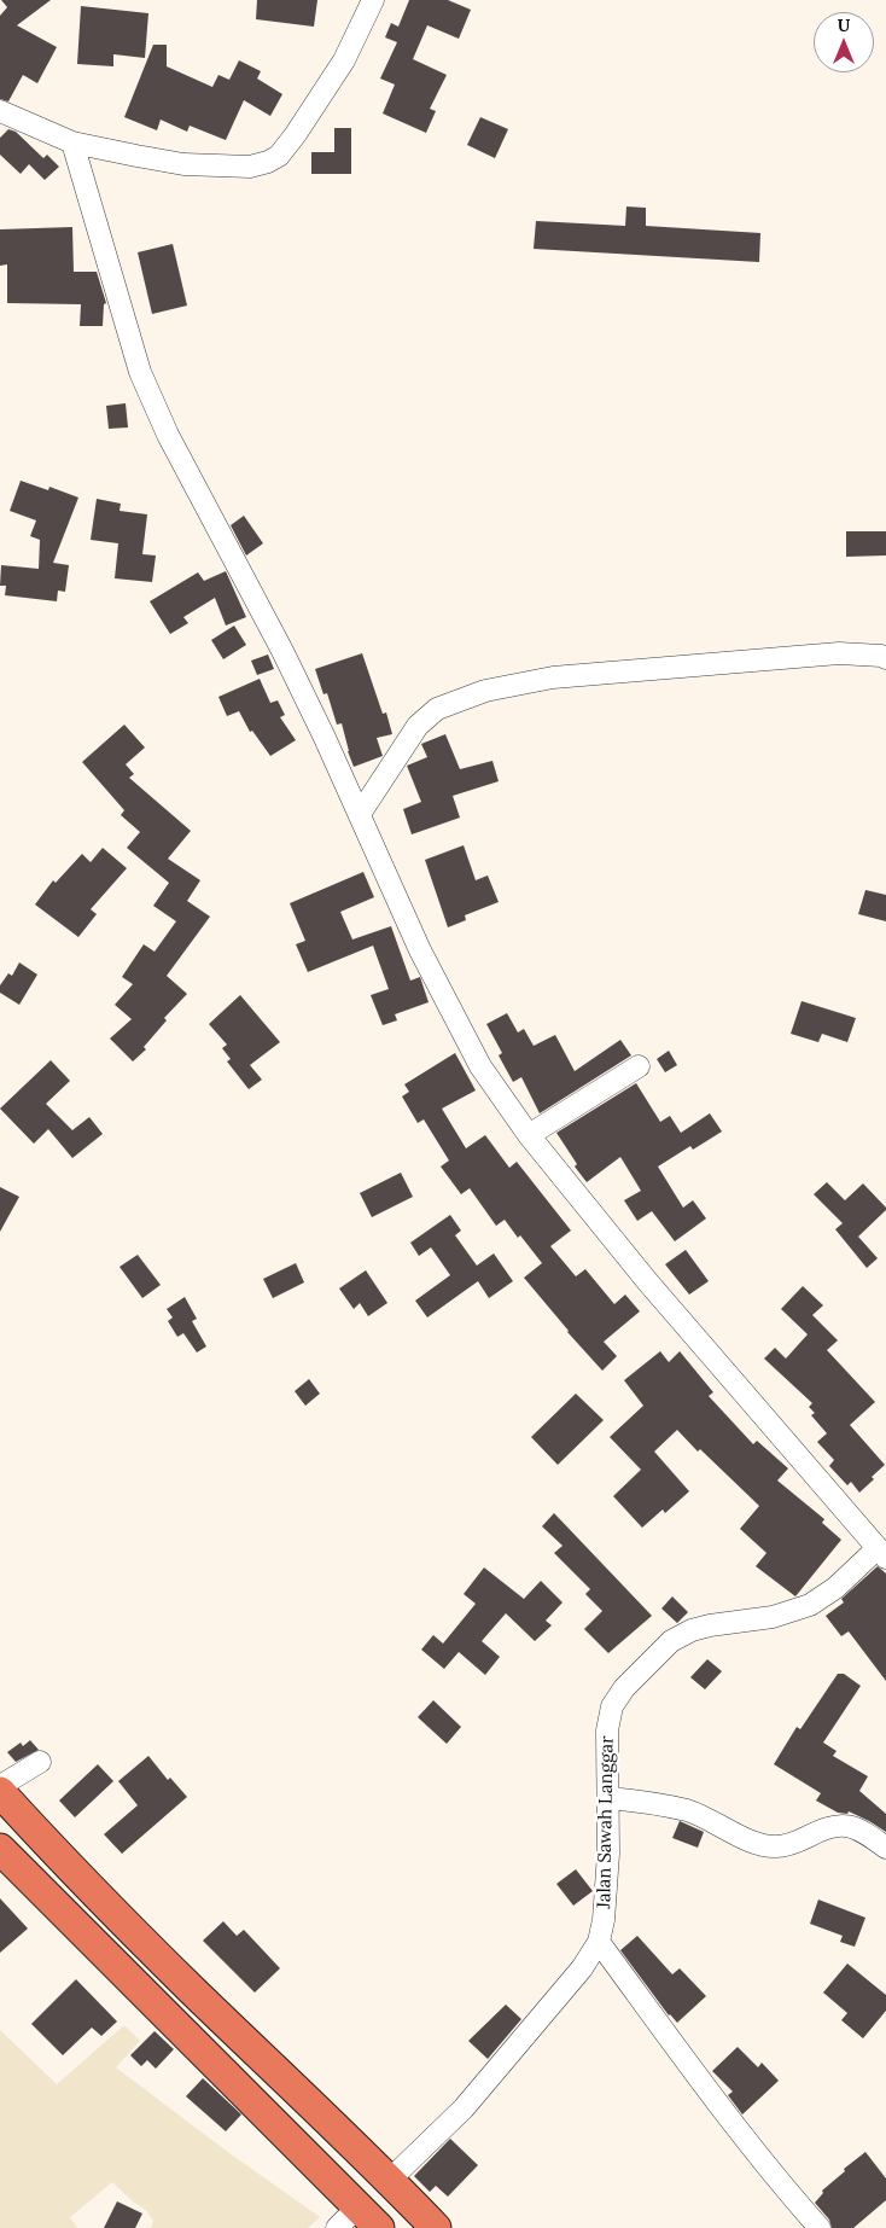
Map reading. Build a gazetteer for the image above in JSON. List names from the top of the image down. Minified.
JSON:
{"streets":{"street":["Jalan Sawah Langgar"]},"north":"top"}
